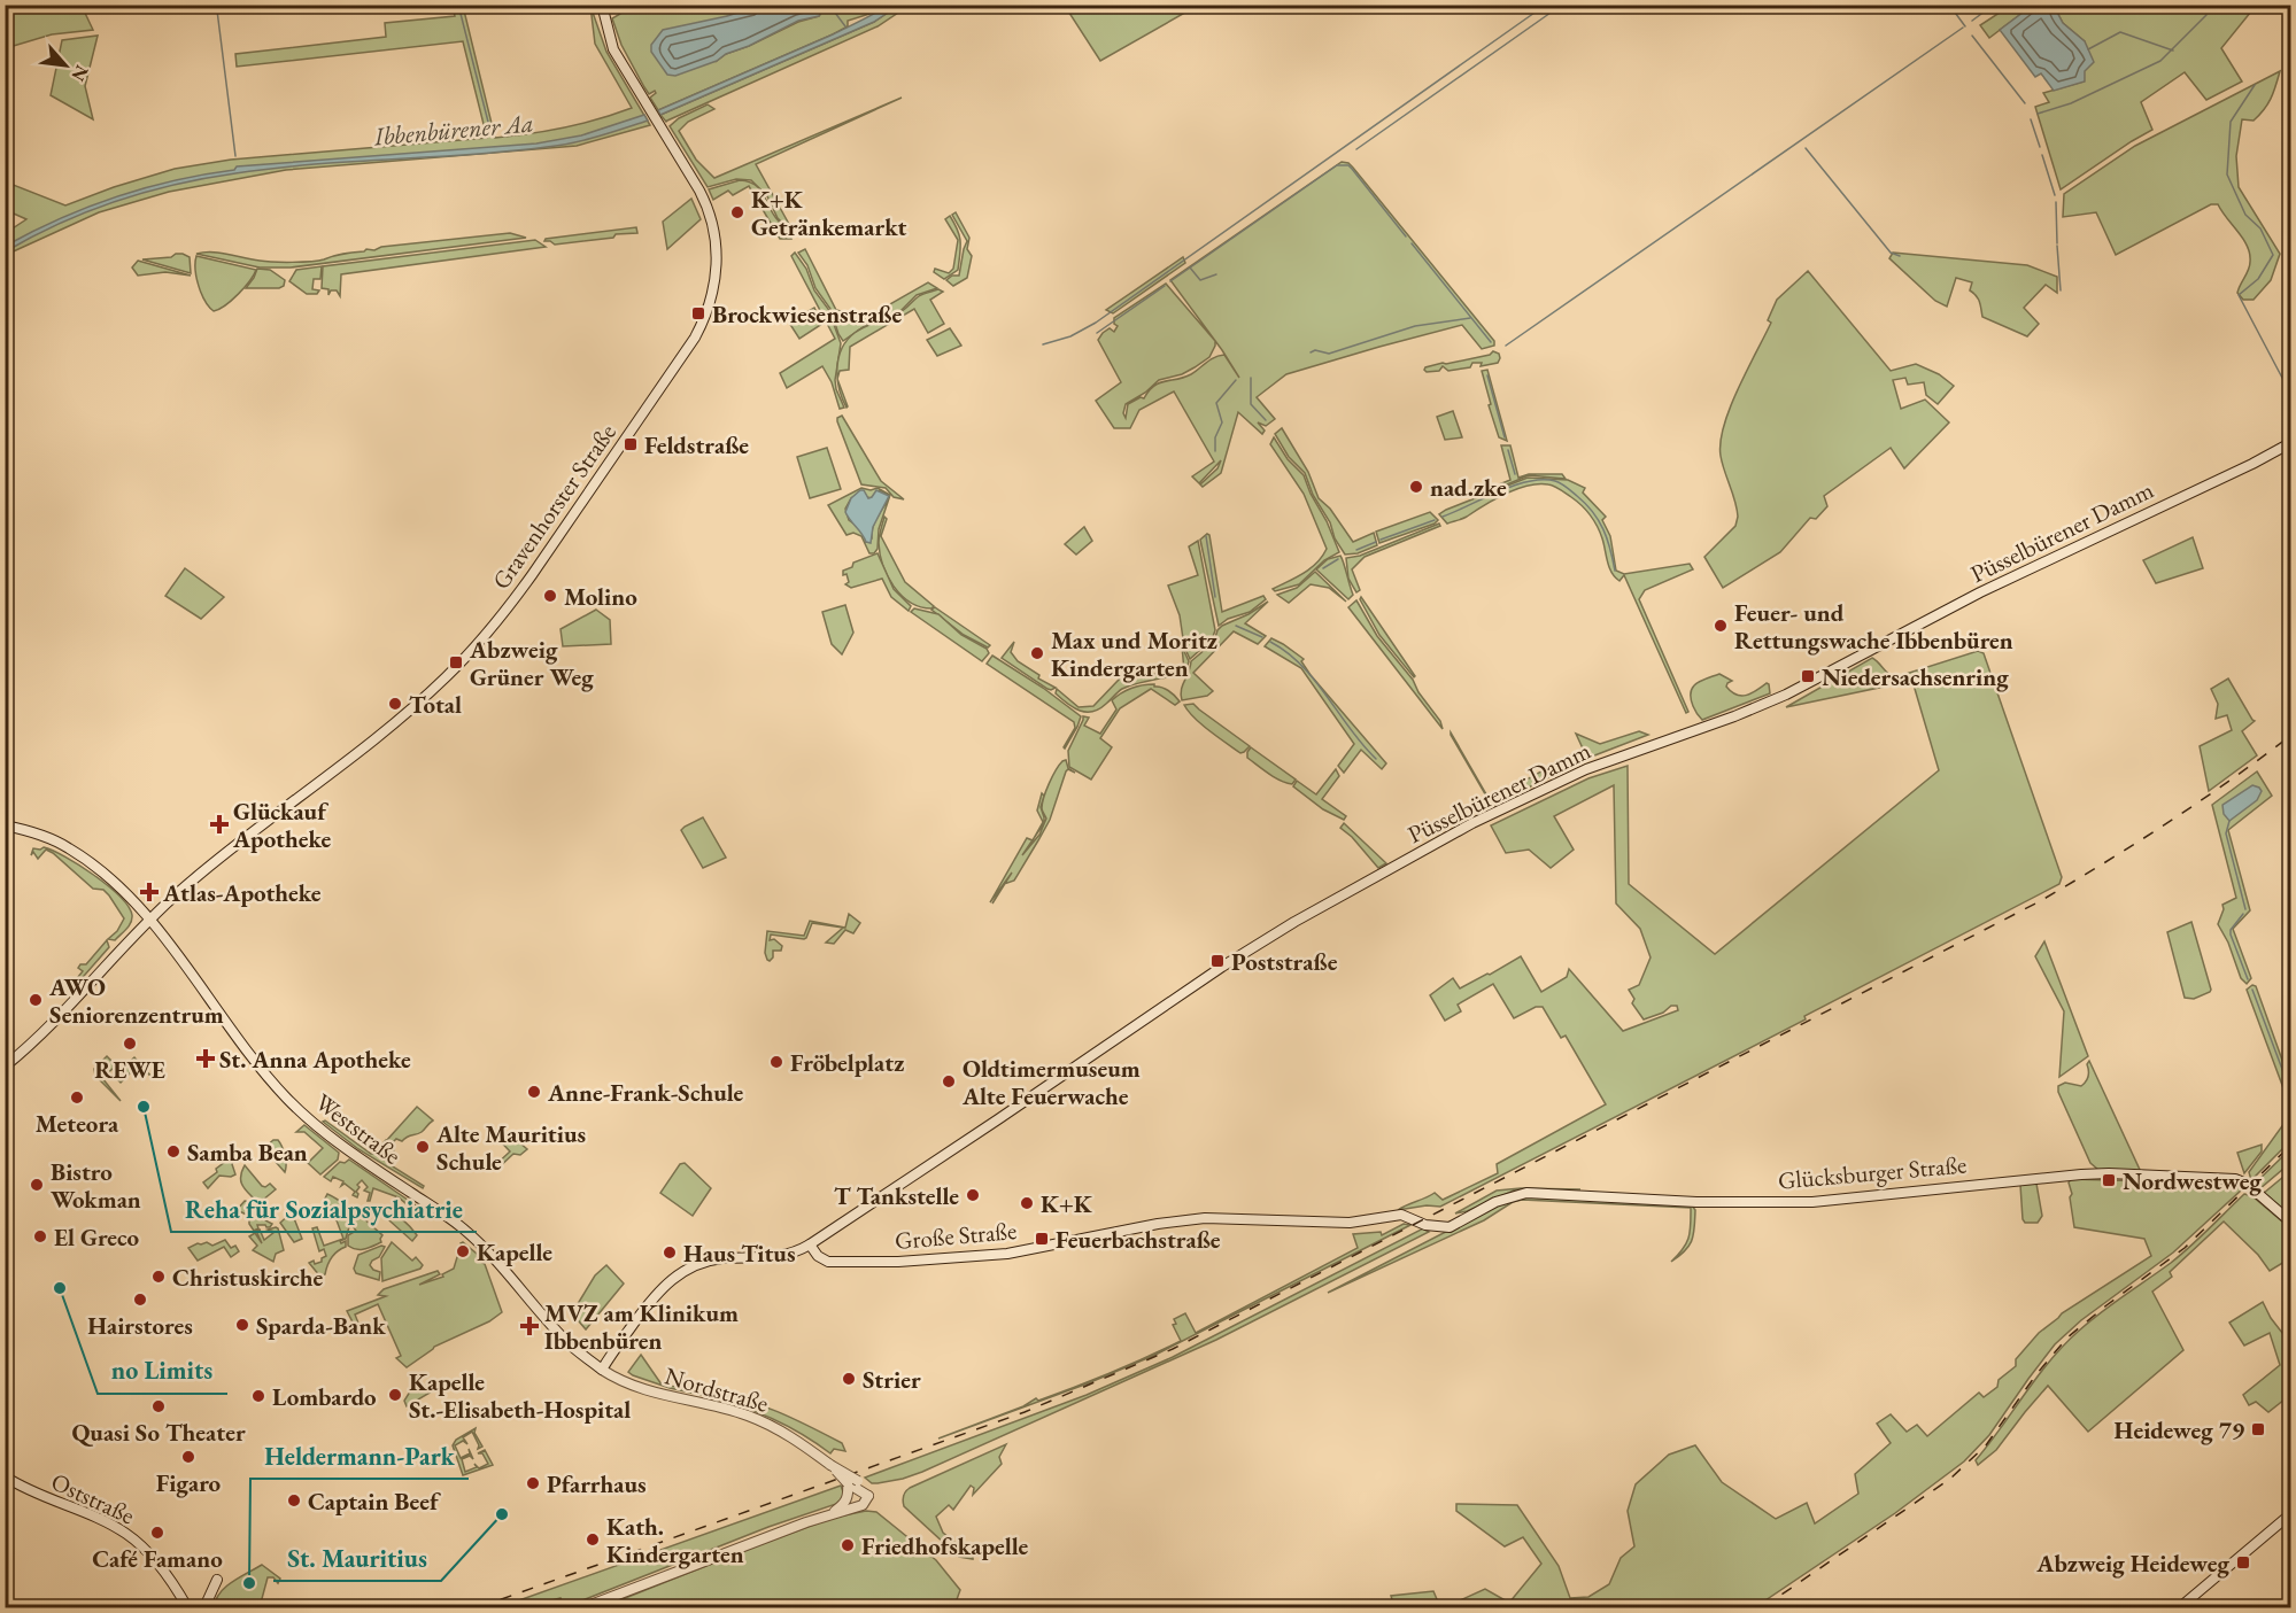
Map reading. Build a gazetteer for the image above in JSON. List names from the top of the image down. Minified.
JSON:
{"streets":{"main road":["Gravenhorster Straße","Püsselbürener Damm","Weststraße","Glücksburger Straße","Große Straße","Oststraße"],"street":["Nordstraße"]},"crossings":[["Gravenhorster Straße","Weststraße"],["Püsselbürener Damm","Große Straße"],["Weststraße","Nordstraße"],["Glücksburger Straße","Große Straße"]],"water":["Ibbenbürener Aa"],"places":{"other":["K+K Getränkemarkt","nad.zke","Molino","Feuer- und Rettungswache Ibbenbüren","Max und Moritz Kindergarten","Total","AWO Seniorenzentrum","REWE","Fröbelplatz","Oldtimermuseum Alte Feuerwache","Anne-Frank-Schule","Meteora","Reha für Sozialpsychiatrie","Alte Mauritius Schule","Samba Bean","Bistro Wokman","T Tankstelle","K+K","El Greco","Kapelle","Haus Titus","Christuskirche","no Limits","Hairstores","Sparda-Bank","Strier","Kapelle St.-Elisabeth-Hospital","Lombardo","Quasi So Theater","Figaro","Pfarrhaus","Captain Beef","St. Mauritius","Café Famano","Kath. Kindergarten","Friedhofskapelle","Heldermann-Park"],"transit":["Brockwiesenstraße","Feldstraße","Abzweig Grüner Weg","Niedersachsenring","Poststraße","Nordwestweg","Feuerbachstraße","Heideweg 79","Abzweig Heideweg"],"health":["Glückauf Apotheke","Atlas-Apotheke","St. Anna Apotheke","MVZ am Klinikum Ibbenbüren"]},"north":"bottom right"}
